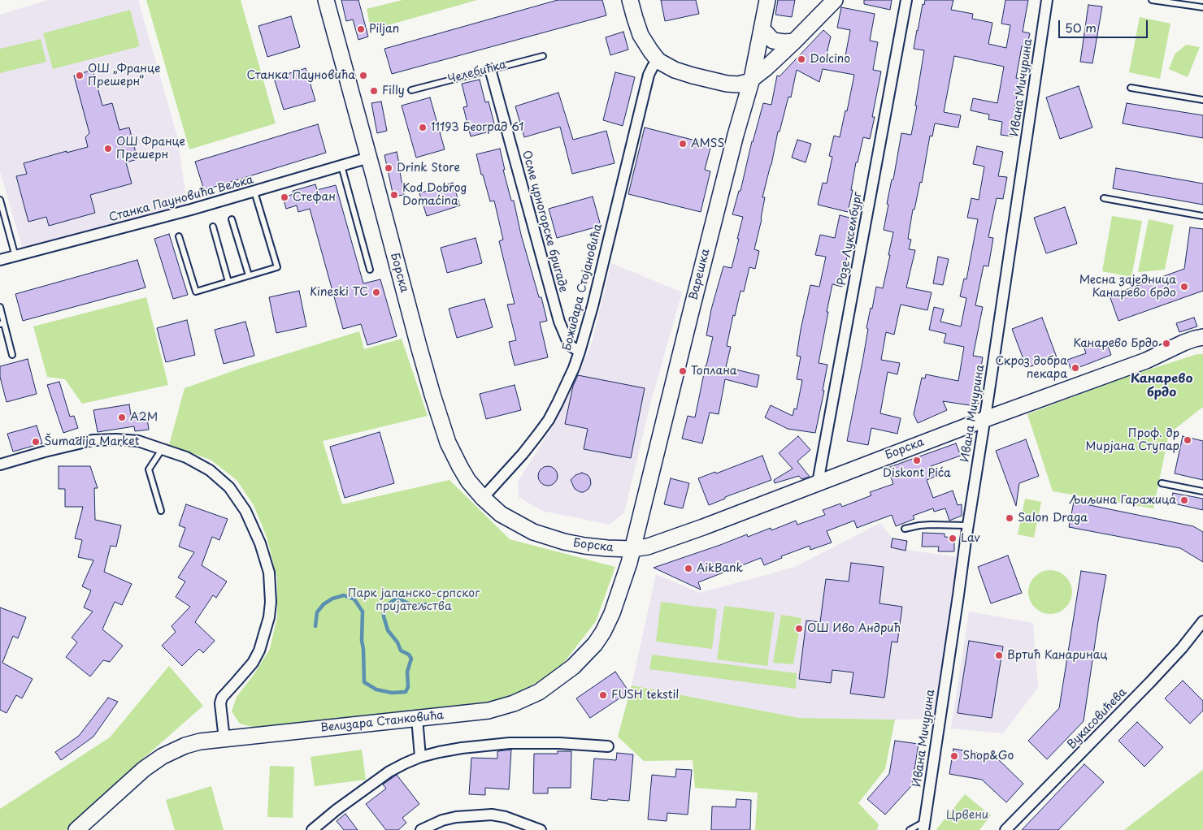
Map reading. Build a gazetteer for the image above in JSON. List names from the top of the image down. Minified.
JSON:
{"streets":{"street":["Ивана Мичурина","Станка Пауновића Вељка","Осме црногорске бригаде","Розе Луксембург","Борска","Варешка","Божидара Стојановића","Вукасовићева","Велизара Станковића"],"lane":["Челебићка"]},"crossings":[["Челебићка","Осме црногорске бригаде"],["Ивана Мичурина","Борска"],["Станка Пауновића Вељка","Борска"],["Осме црногорске бригаде","Божидара Стојановића"],["Розе Луксембург","Борска"],["Борска","Варешка"],["Борска","Божидара Стојановића"],["Борска","Велизара Станковића"],["Варешка","Велизара Станковића"]],"districts":["Канарево брдо"],"parks":["Парк јапанско-српског пријатељства","Црвени"],"places":["Piljan","Dolcino","ОШ „Франце Прешерн”","Станка Пауновића","Filly","11193 Београд 61","AMSS","ОШ Франце Прешерн","Drink Store","Kod Dobrog Domaćina","Стефан","Месна заједница Канарево брдо","Kineski TC","Канарево Брдо","Скроз добра пекара","Топлана","A2M","Проф. др Мирјана Ступар","Šumadija Market","Diskont Pića","Љиљина Гаражица","Salon Draga","Lav","AikBank","ОШ Иво Андрић","Вртић Канаринац","FUSH tekstil","Shop&Go"],"scale_bar":"50 m"}
